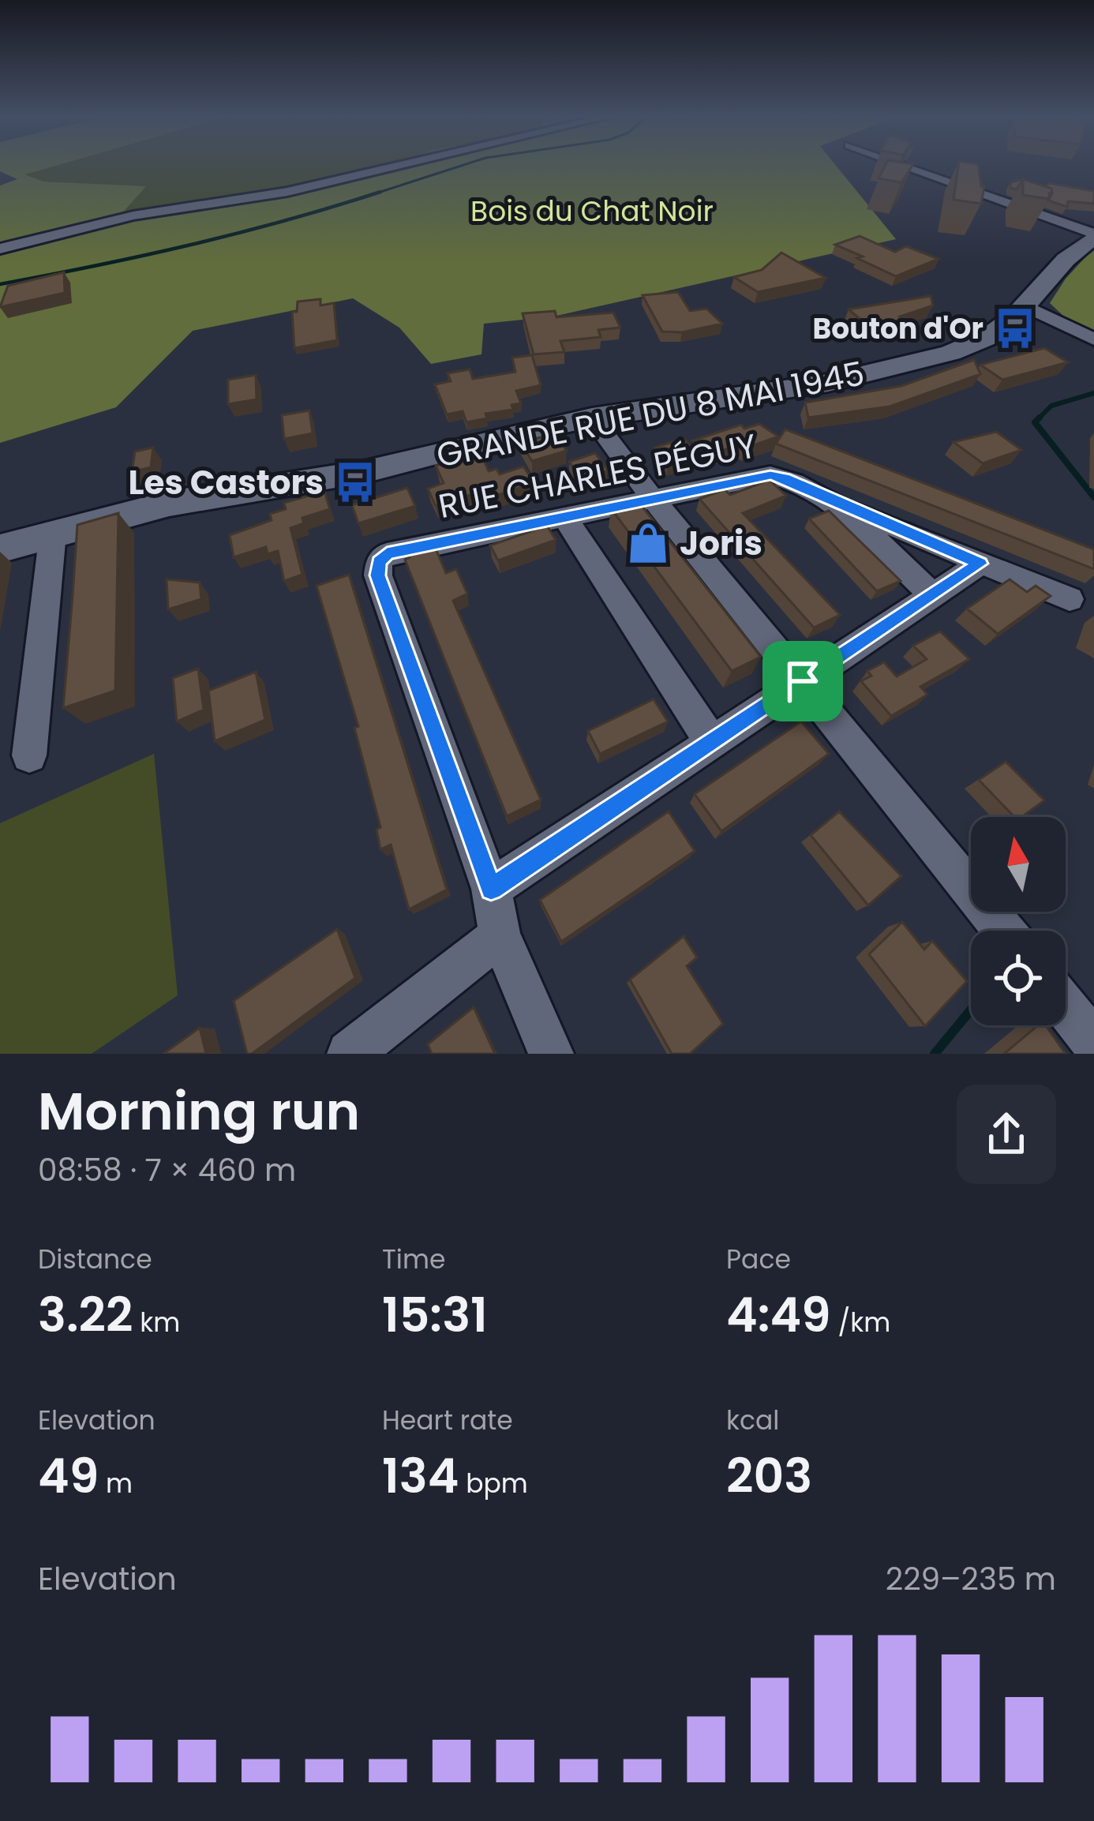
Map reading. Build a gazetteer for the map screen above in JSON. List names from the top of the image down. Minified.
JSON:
{"streets":{"main road":["GRANDE RUE DU 8 MAI 1945"],"street":["RUE CHARLES PÉGUY"]},"parks":["Bois du Chat Noir"],"places":{"bus stop":["Bouton d'Or","Les Castors"],"shop":["Joris"]},"north":"top","page":{"heading":["Morning run","08:58 · 7 × 460 m"],"stats":[["Distance","3.22 km"],["Time","15:31"],["Pace","4:49 /km"],["Elevation","49 m"],["Heart rate","134 bpm"],["kcal","203"]],"chart":["Elevation","229–235 m"]}}
